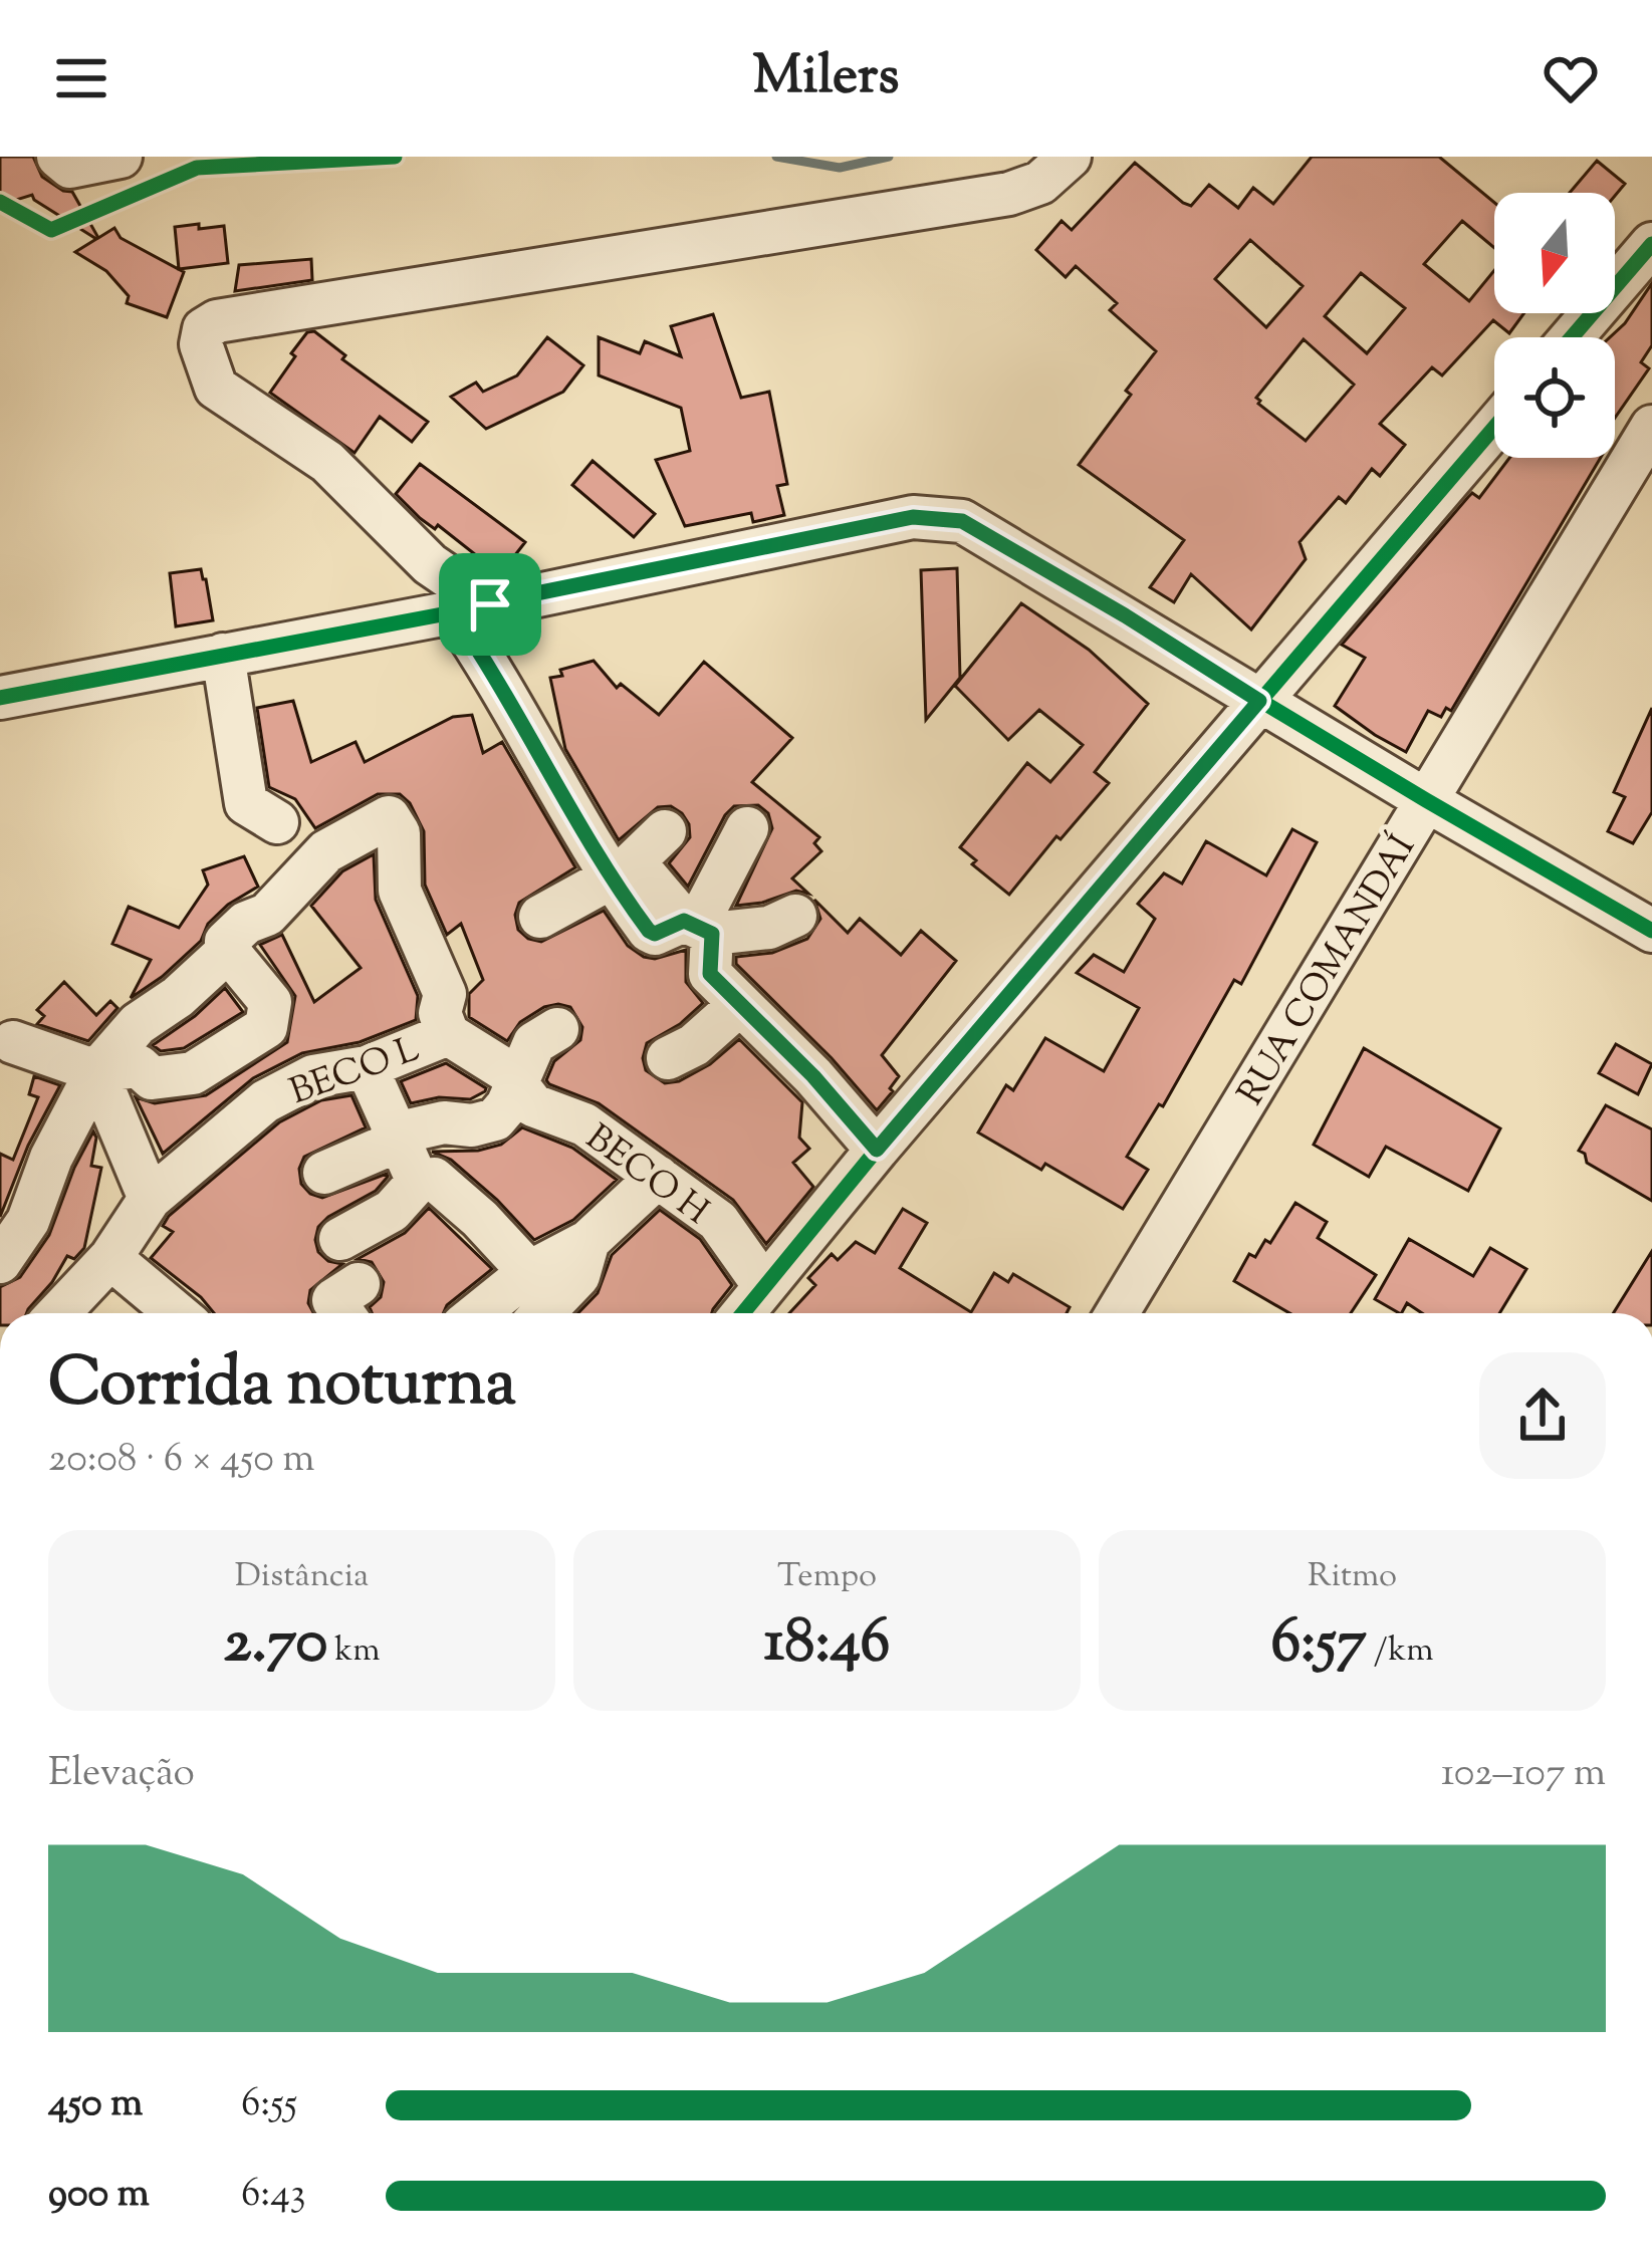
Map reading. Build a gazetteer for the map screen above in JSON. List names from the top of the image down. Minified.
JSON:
{"streets":{"street":["RUA COMANDAÍ","BECO L","BECO H"]},"crossings":[["BECO L","BECO H"]],"north":"bottom","page":{"header":"Milers","heading":["Corrida noturna","20:08 · 6 × 450 m"],"stats":[["Distância","2.70 km"],["Tempo","18:46"],["Ritmo","6:57 /km"]],"chart":["Elevação","102–107 m"],"list":[{"name":"450 m","note":"6:55"},{"name":"900 m","note":"6:43"}]}}
